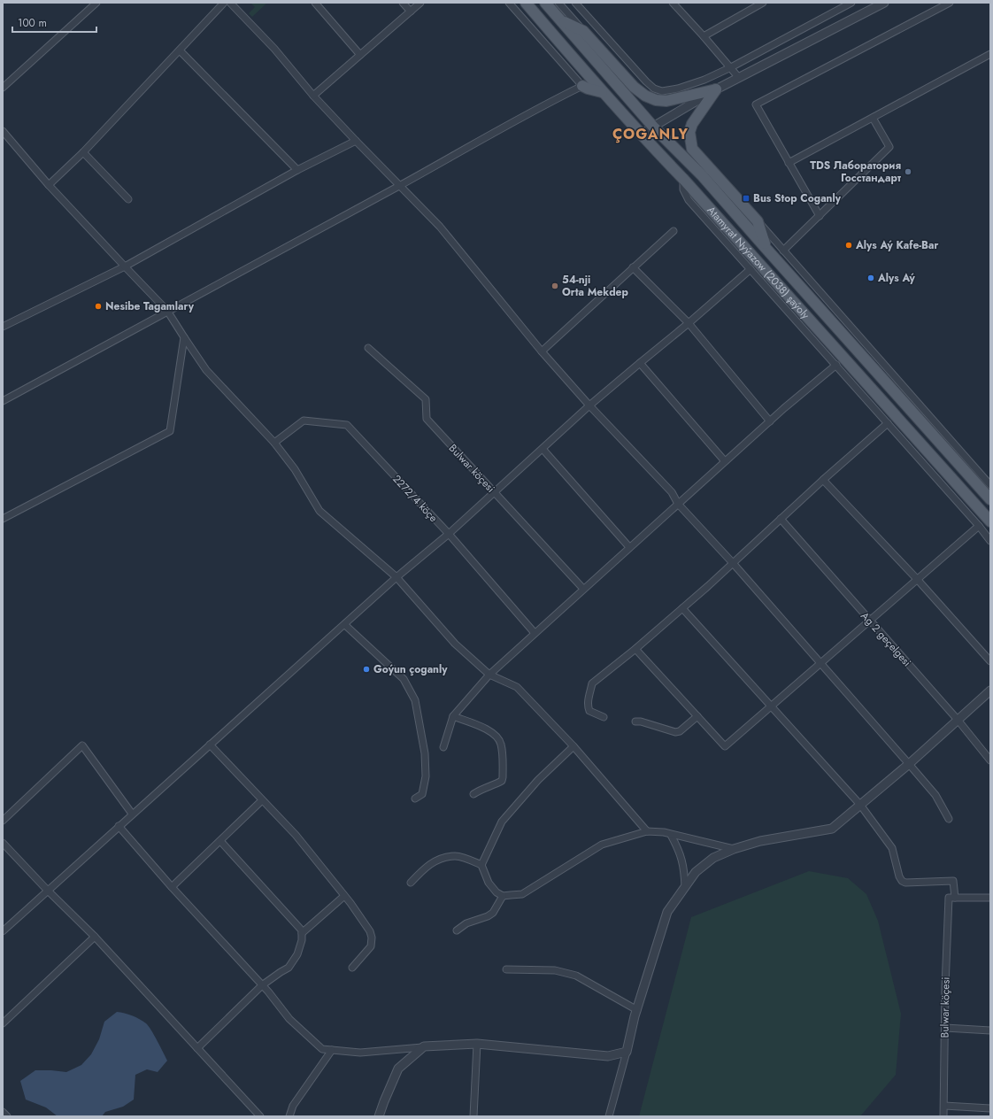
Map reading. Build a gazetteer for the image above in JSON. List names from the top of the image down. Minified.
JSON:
{"streets":{"main road":["Atamyrat Nyýazow (2038) şaýoly"],"street":["Bulwar köçesi","2272/4 köçe","Ag 2 geçelgesi"]},"districts":["ÇOGANLY"],"places":{"other":["TDS Лаборатория Госстандарт","Alys Aý Kafe-Bar","Alys Aý","54-nji Orta Mekdep","Nesibe Tagamlary","Goýun çoganly"],"transit":["Bus Stop Coganly"]},"scale_bar":"100 m"}
